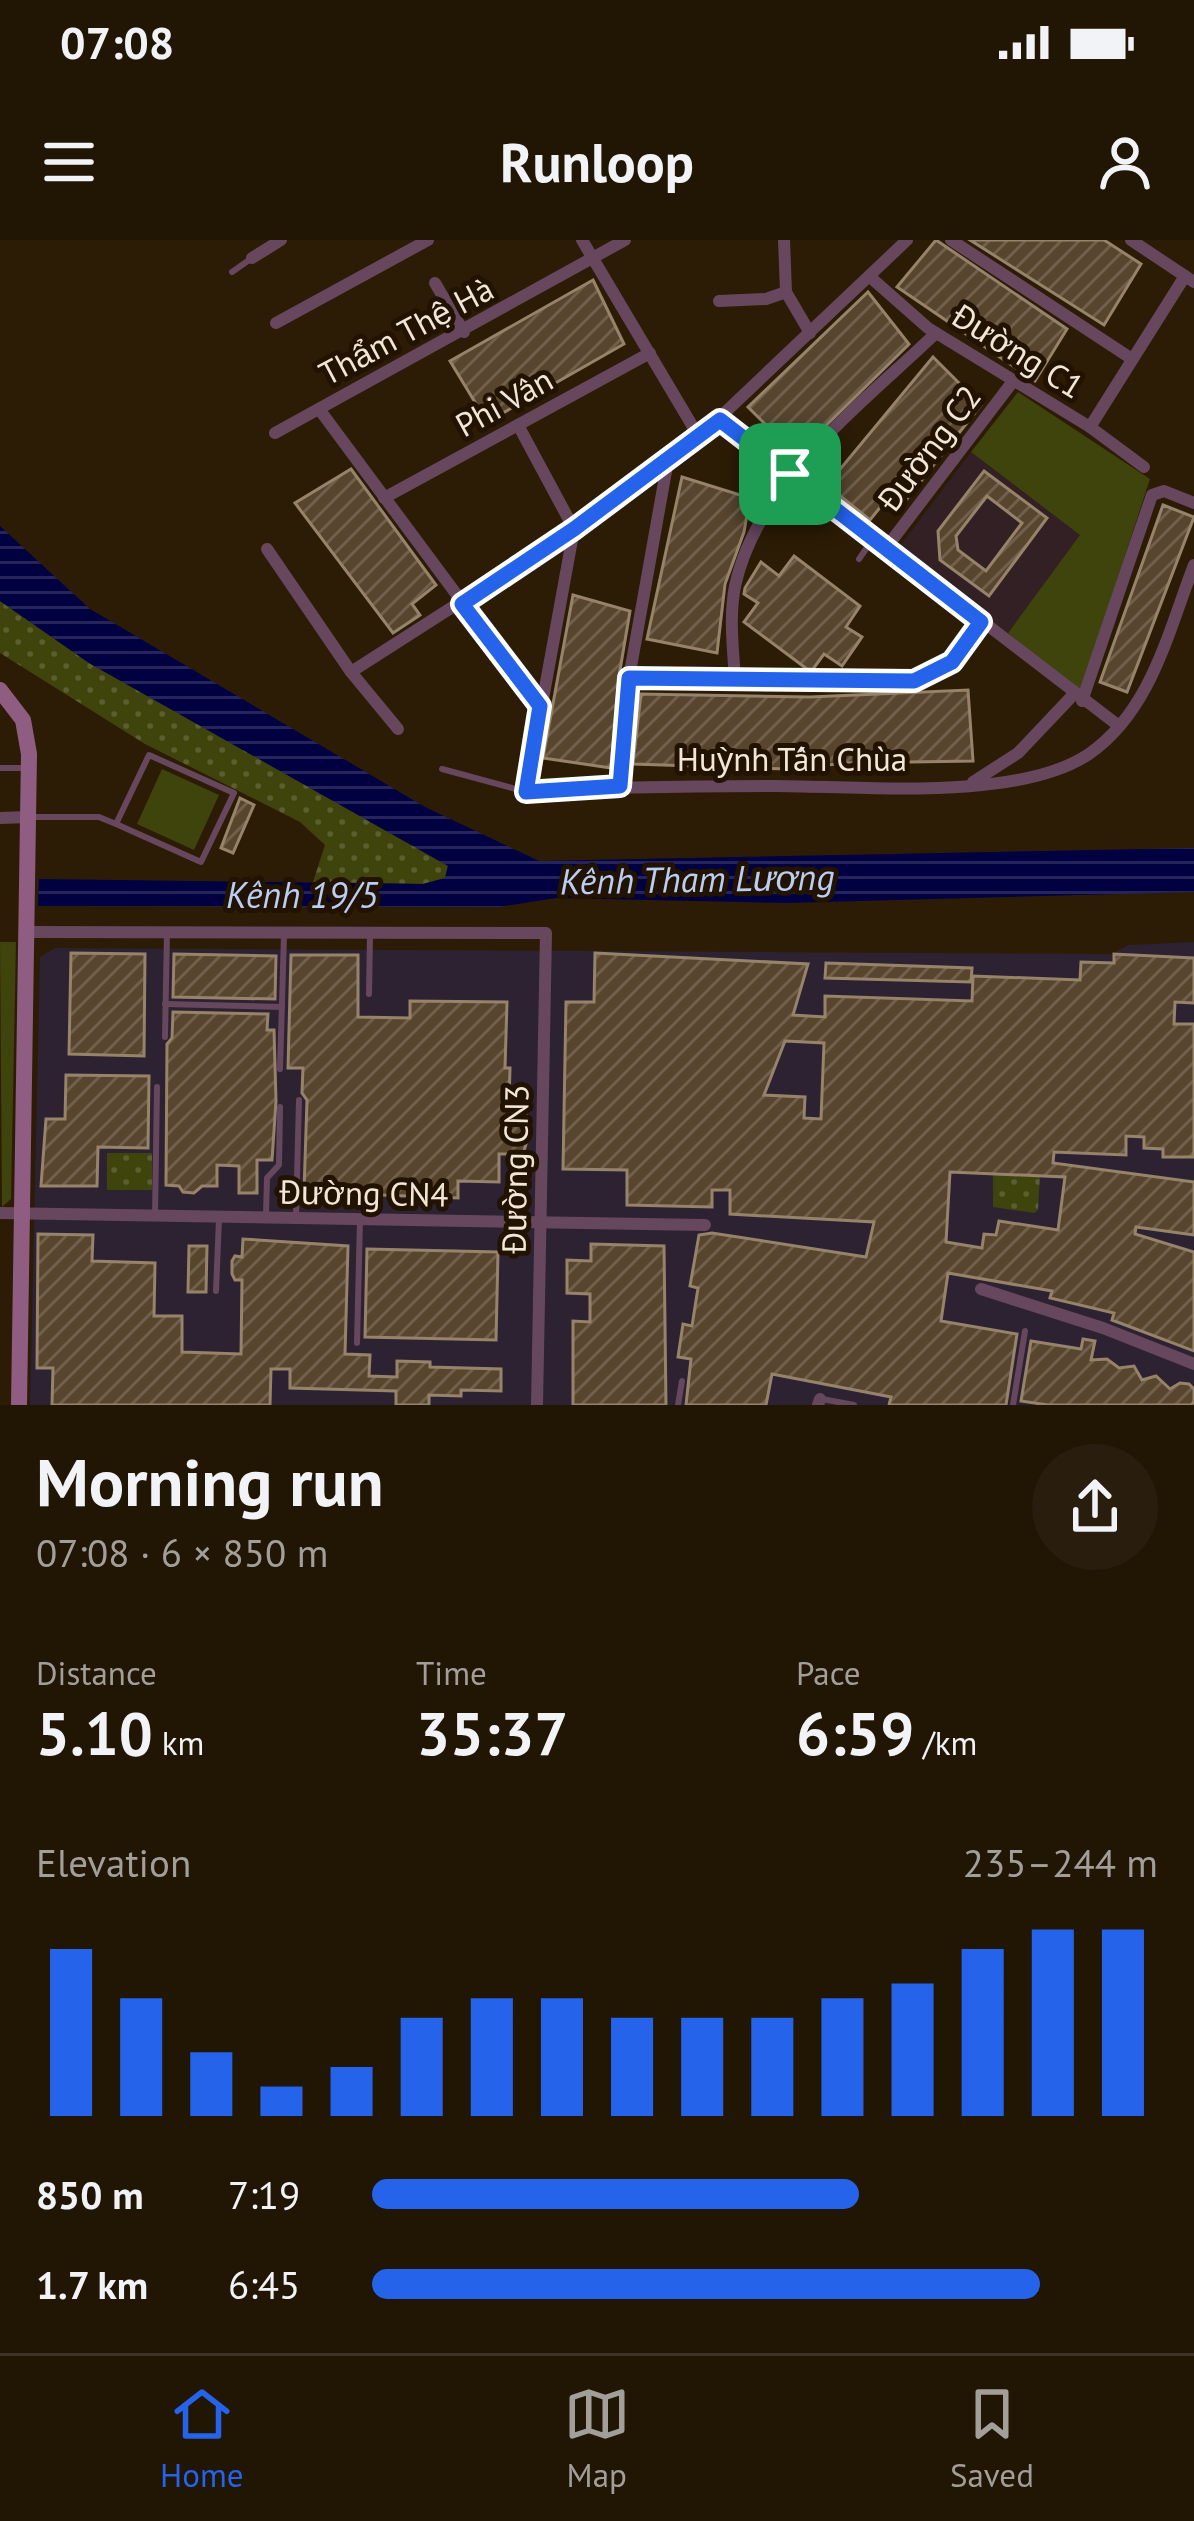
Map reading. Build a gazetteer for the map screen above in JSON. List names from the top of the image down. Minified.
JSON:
{"streets":{"street":["Thẩm Thệ Hà","Đường C1","Phi Vân","Đường C2","Huỳnh Tấn Chùa","Đường CN3","Đường CN4"]},"crossings":[["Đường C1","Đường C2"],["Đường CN3","Đường CN4"]],"water":["Kênh Tham Lương","Kênh 19/5"],"page":{"status":"07:08","header":"Runloop","heading":["Morning run","07:08 · 6 × 850 m"],"stats":[["Distance","5.10 km"],["Time","35:37"],["Pace","6:59 /km"]],"chart":["Elevation","235–244 m"],"list":[{"name":"850 m","note":"7:19"},{"name":"1.7 km","note":"6:45"}],"tabs":["Home","Map","Saved"]}}
